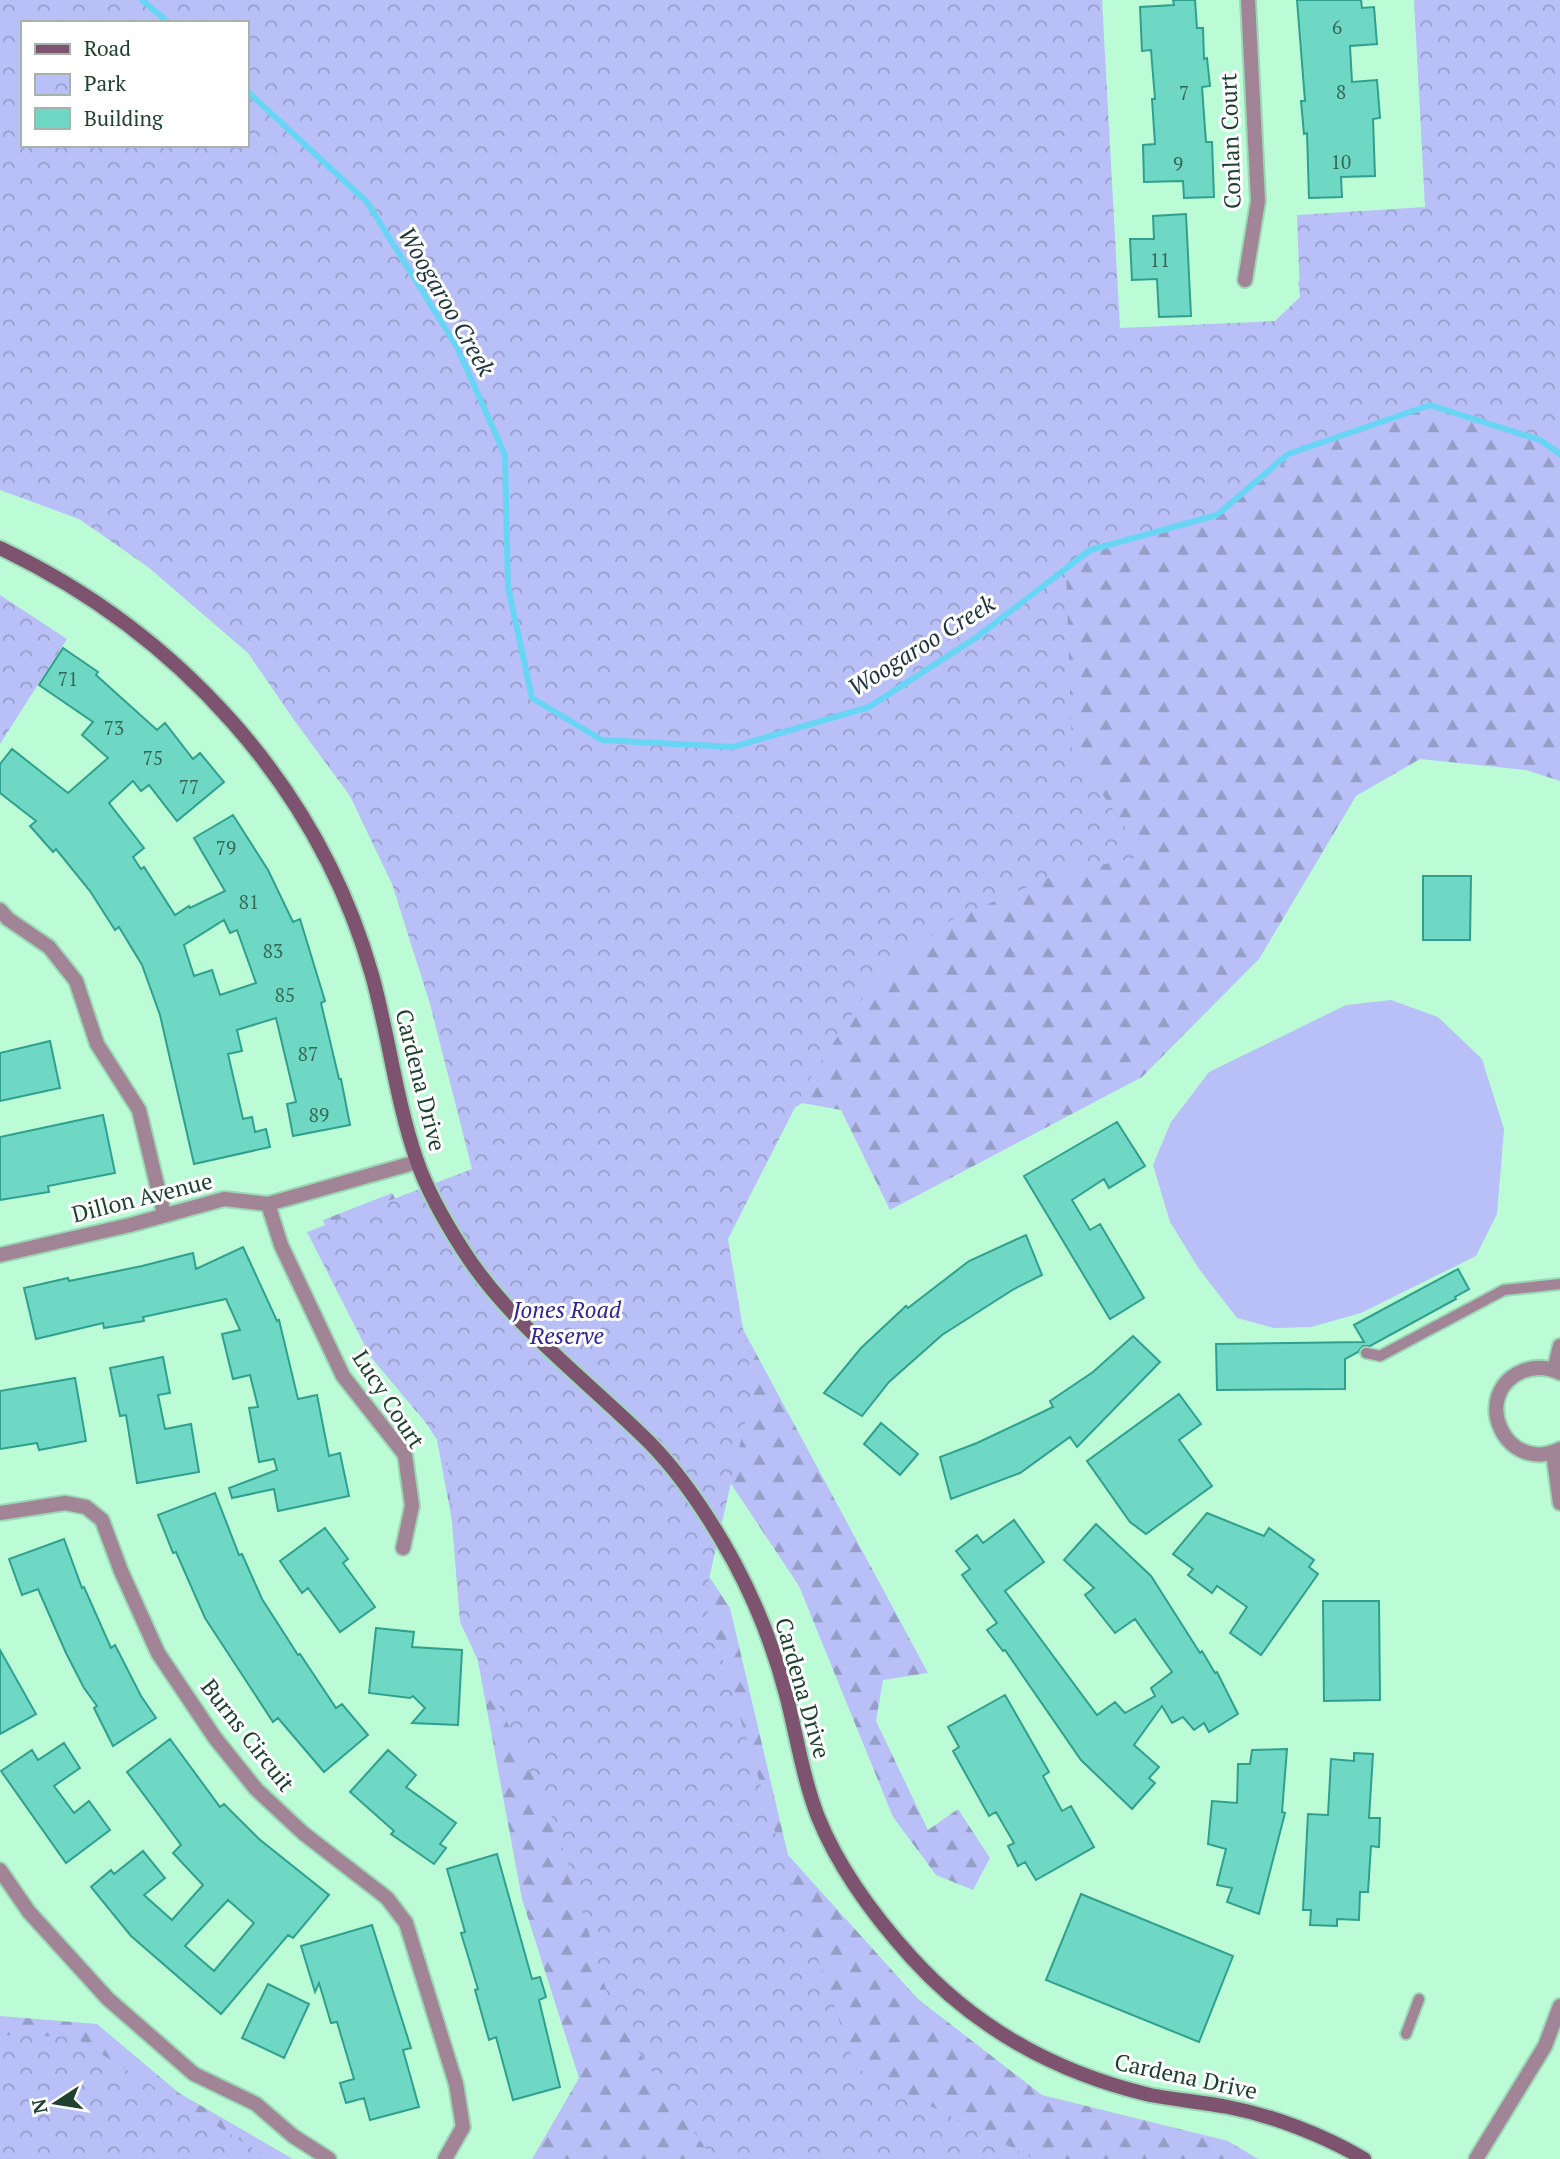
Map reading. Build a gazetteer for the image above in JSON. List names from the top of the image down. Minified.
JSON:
{"streets":{"street":["Conlan Court","Cardena Drive","Dillon Avenue","Lucy Court","Burns Circuit"]},"crossings":[["Cardena Drive","Dillon Avenue"],["Dillon Avenue","Lucy Court"]],"water":["Woogaroo Creek"],"parks":["Jones Road Reserve"],"house_numbers":["6","8","7","10","9","11","71","73","75","77","79","81","83","85","87","89"],"legend":["Road","Park","Building"],"north":"left"}
